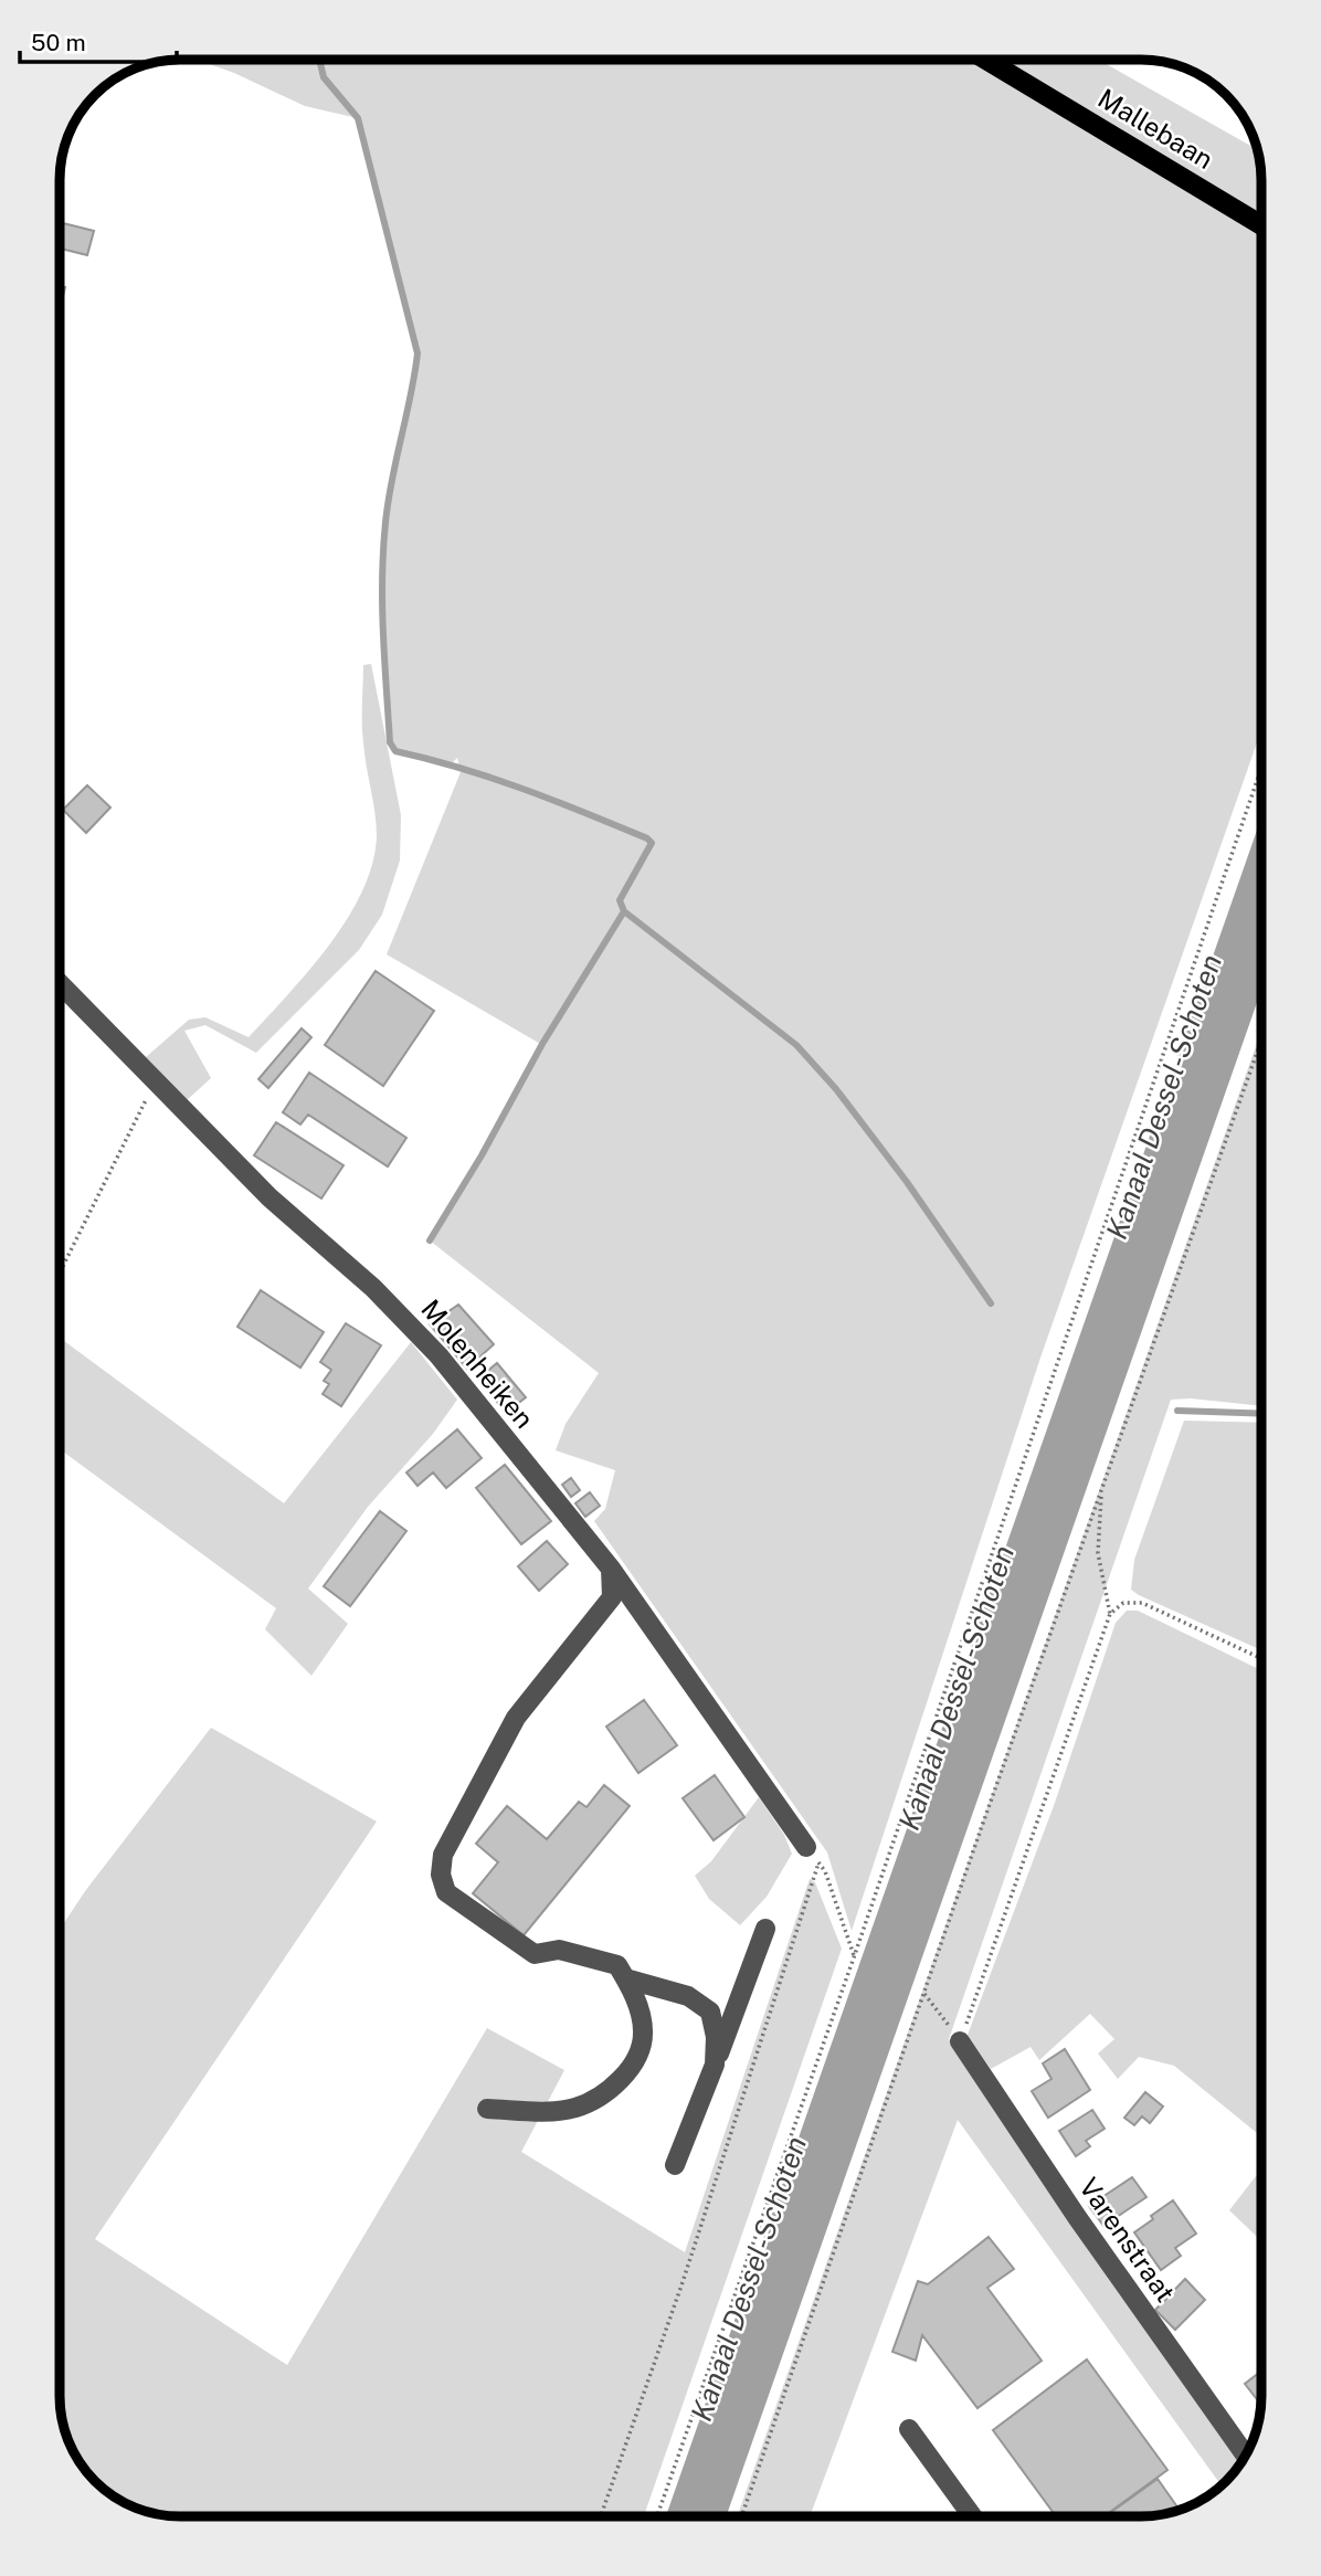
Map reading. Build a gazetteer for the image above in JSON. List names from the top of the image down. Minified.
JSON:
{"streets":{"main road":["Mallebaan"],"street":["Molenheiken","Varenstraat"]},"water":["Kanaal Dessel-Schoten"],"scale_bar":"50 m"}
